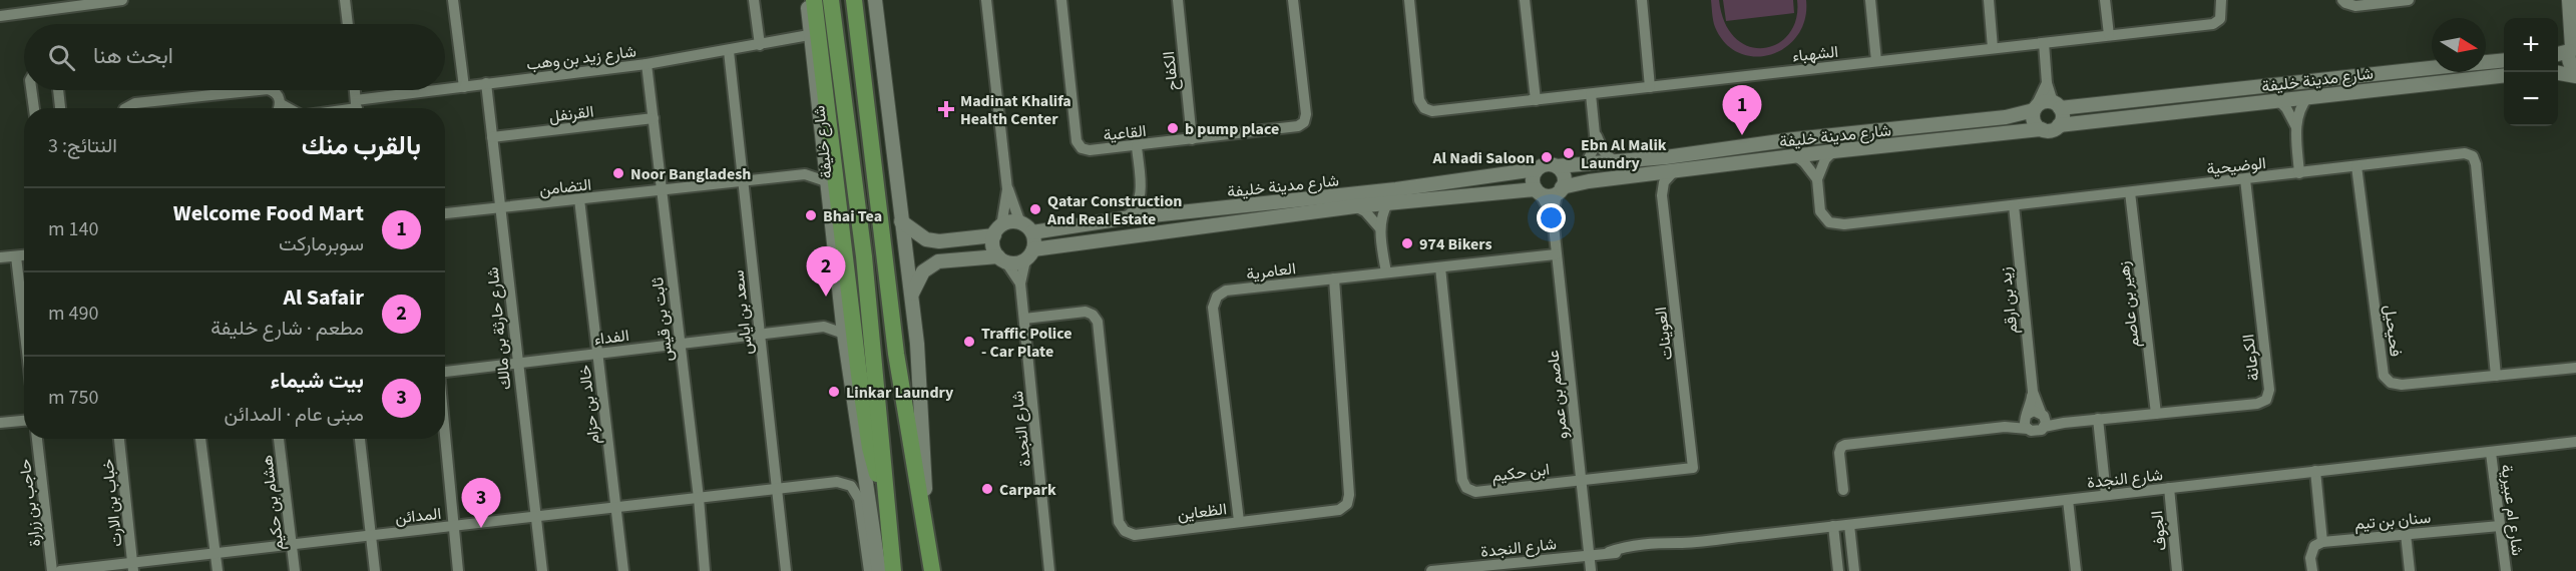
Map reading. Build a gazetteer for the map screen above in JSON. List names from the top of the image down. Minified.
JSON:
{"streets":{"main road":["شارع خليفة"],"street":["الشهباء","شارع زيد بن وهب","الكفاح","شارع مدينة خليفة","القرنفل","القاعية","الوضيحية","التضامن","العامرية","زيد بن ارقم","زهير بن عاصم","سعد بن اياس","ثابت بن قيس","شارع حارثة بن مالك","فحيحيل","العوينات","الفداء","الكرعانة","عاصم بن عمرو","خالد بن حزام","شارع النجدة","ابن حكيم","حاجب بن زرارة","خباب بن الارت","هشام بن حكيم","شارع ام عبيرية","الظعاين","المدائن","سنان بن تيم","الجوف"]},"crossings":[["شارع زيد بن وهب","شارع خليفة"],["شارع زيد بن وهب","سعد بن اياس"],["شارع زيد بن وهب","ثابت بن قيس"],["شارع زيد بن وهب","شارع حارثة بن مالك"],["الكفاح","القاعية"],["شارع مدينة خليفة","عاصم بن عمرو"],["شارع مدينة خليفة","شارع النجدة"],["القرنفل","ثابت بن قيس"],["القرنفل","شارع حارثة بن مالك"],["شارع خليفة","التضامن"],["شارع خليفة","الفداء"],["الوضيحية","زيد بن ارقم"],["الوضيحية","زهير بن عاصم"],["الوضيحية","فحيحيل"],["الوضيحية","الكرعانة"],["التضامن","سعد بن اياس"],["التضامن","ثابت بن قيس"],["التضامن","شارع حارثة بن مالك"],["التضامن","خالد بن حزام"],["العامرية","عاصم بن عمرو"],["العامرية","ابن حكيم"],["العامرية","الظعاين"],["زيد بن ارقم","الكرعانة"],["زهير بن عاصم","الكرعانة"],["سعد بن اياس","الفداء"],["سعد بن اياس","المدائن"],["ثابت بن قيس","الفداء"],["ثابت بن قيس","المدائن"],["شارع حارثة بن مالك","الفداء"],["شارع حارثة بن مالك","المدائن"],["العوينات","ابن حكيم"],["الفداء","خالد بن حزام"],["عاصم بن عمرو","شارع النجدة"],["عاصم بن عمرو","ابن حكيم"],["خالد بن حزام","المدائن"],["شارع النجدة","شارع ام عبيرية"],["شارع النجدة","الظعاين"],["شارع النجدة","الجوف"],["خباب بن الارت","المدائن"],["هشام بن حكيم","المدائن"],["شارع ام عبيرية","سنان بن تيم"]],"places":{"health":["Madinat Khalifa Health Center"],"other":["b pump place","Ebn Al Malik Laundry","Al Nadi Saloon","Noor Bangladesh","Qatar Construction And Real Estate","Bhai Tea","974 Bikers","Traffic Police - Car Plate","Linkar Laundry","Carpark"]},"north":"right","page":{"map_buttons":["+","−"],"search":"ابحث هنا","pins":["1","2","3"],"heading":["بالقرب منك","النتائج: 3"],"list":[{"mark":"1","name":"Welcome Food Mart","note":"سوبرماركت","value":"140 m"},{"mark":"2","name":"Al Safair","note":"مطعم · شارع خليفة","value":"490 m"},{"mark":"3","name":"بيت شيماء","note":"مبنى عام · المدائن","value":"750 m"}]}}
